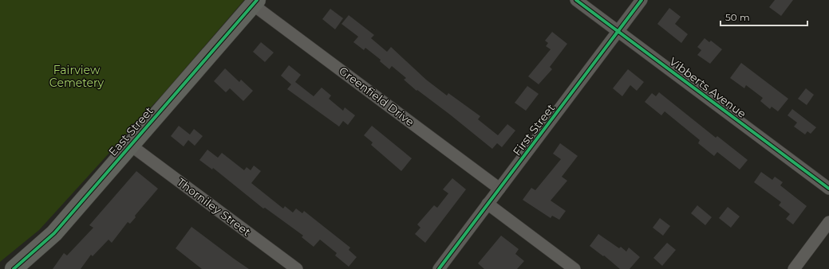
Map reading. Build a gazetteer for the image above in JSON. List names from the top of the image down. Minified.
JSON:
{"streets":{"street":["Vibberts Avenue","Greenfield Drive","First Street","East Street","Thorniley Street"]},"crossings":[["Vibberts Avenue","First Street"],["Greenfield Drive","First Street"],["Greenfield Drive","East Street"],["East Street","Thorniley Street"]],"parks":["Fairview Cemetery"],"scale_bar":"50 m"}
